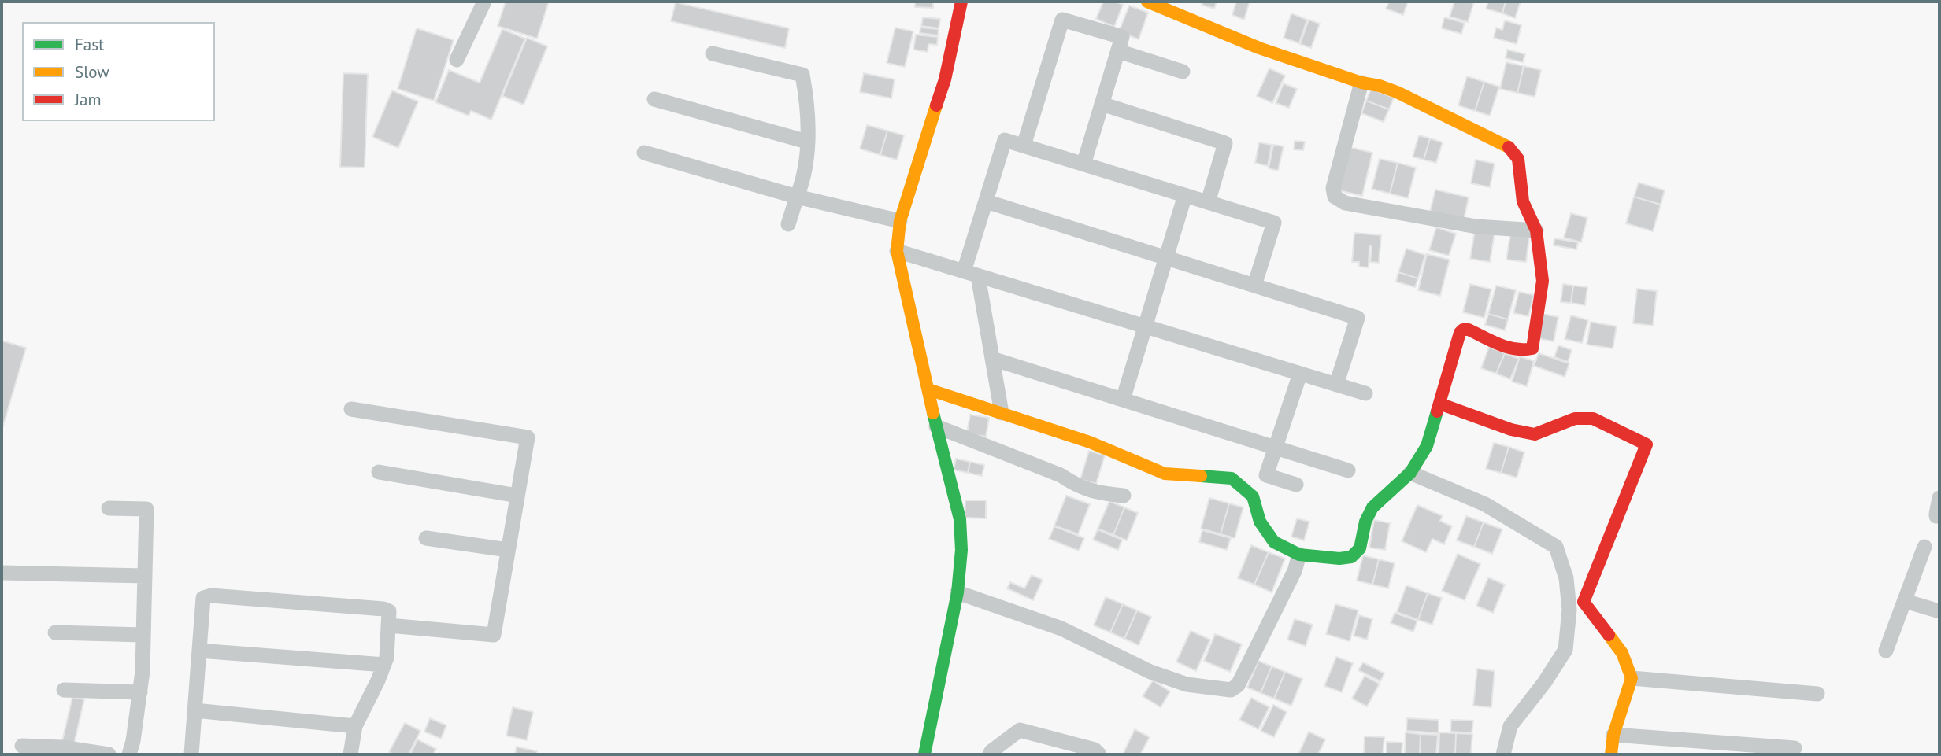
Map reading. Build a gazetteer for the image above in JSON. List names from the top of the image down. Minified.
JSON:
{"legend":["Fast","Slow","Jam"]}
